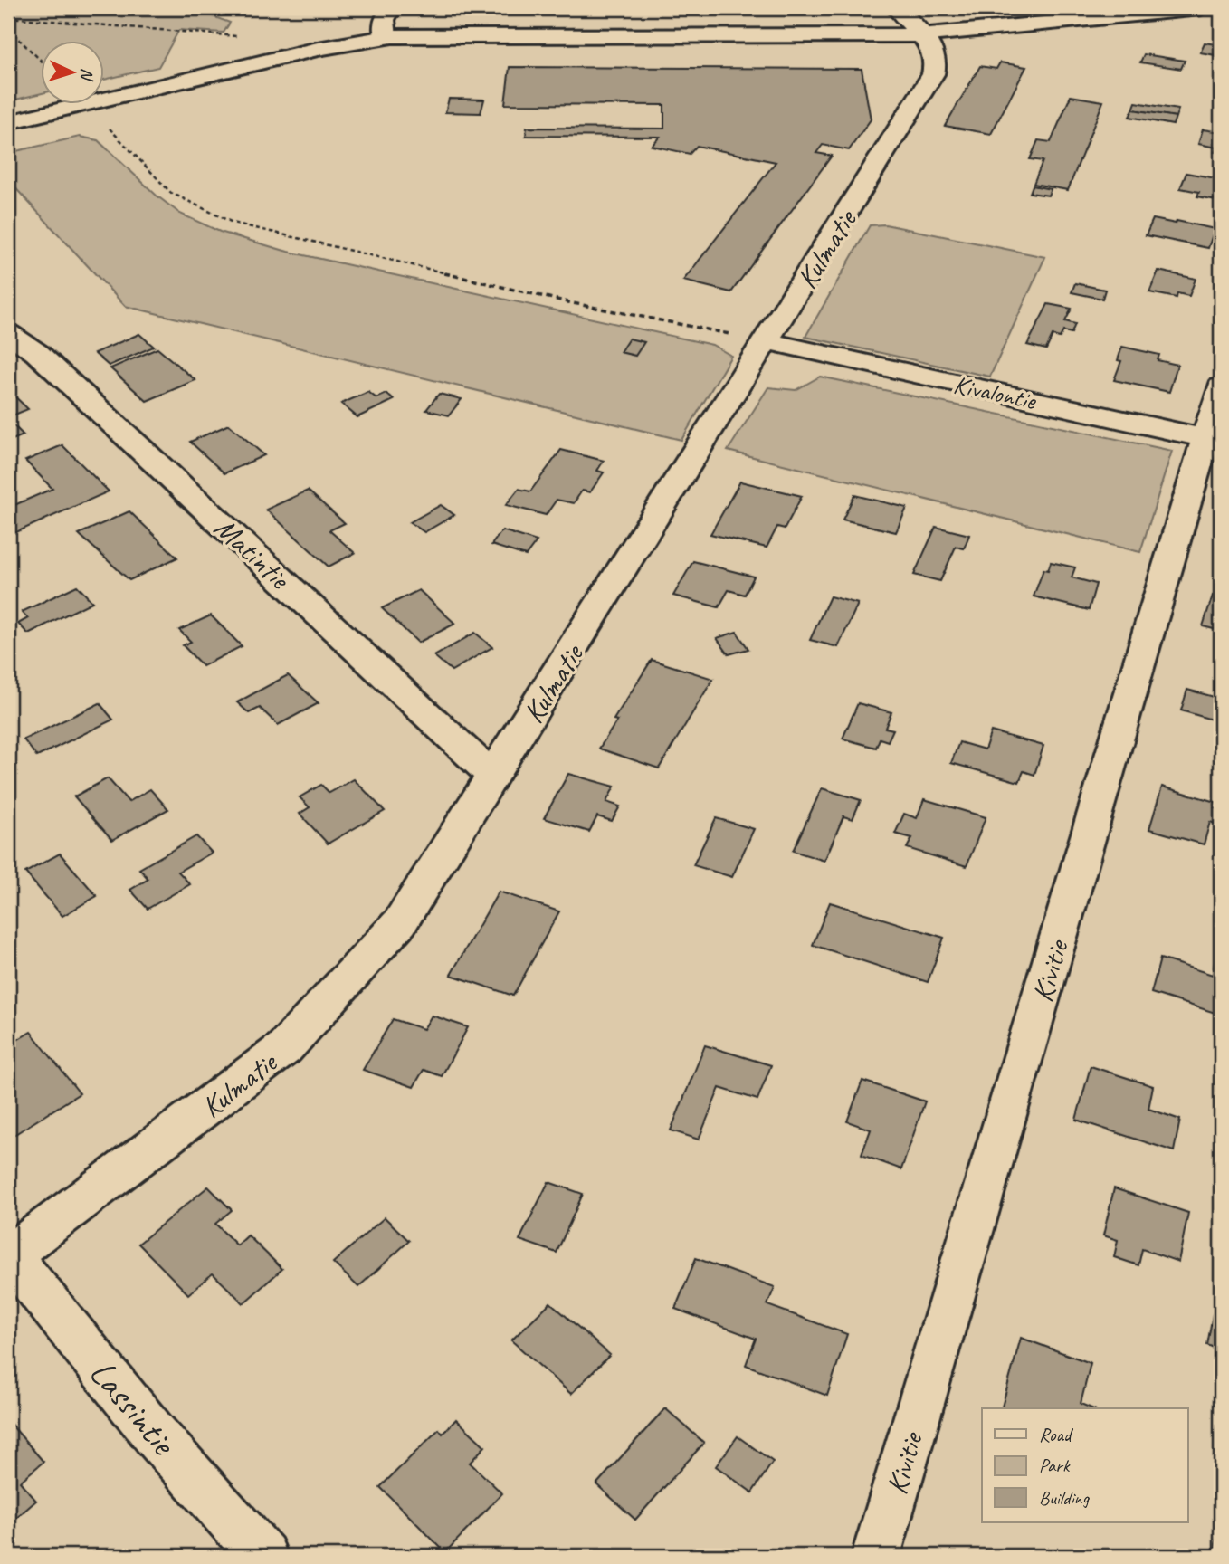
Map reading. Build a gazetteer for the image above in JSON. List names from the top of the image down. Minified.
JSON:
{"streets":{"street":["Kulmatie","Kivalontie","Matintie","Kivitie","Lassintie"]},"crossings":[["Kulmatie","Kivalontie"],["Kulmatie","Matintie"],["Kulmatie","Lassintie"],["Kivalontie","Kivitie"]],"legend":["Road","Park","Building"],"north":"right"}
